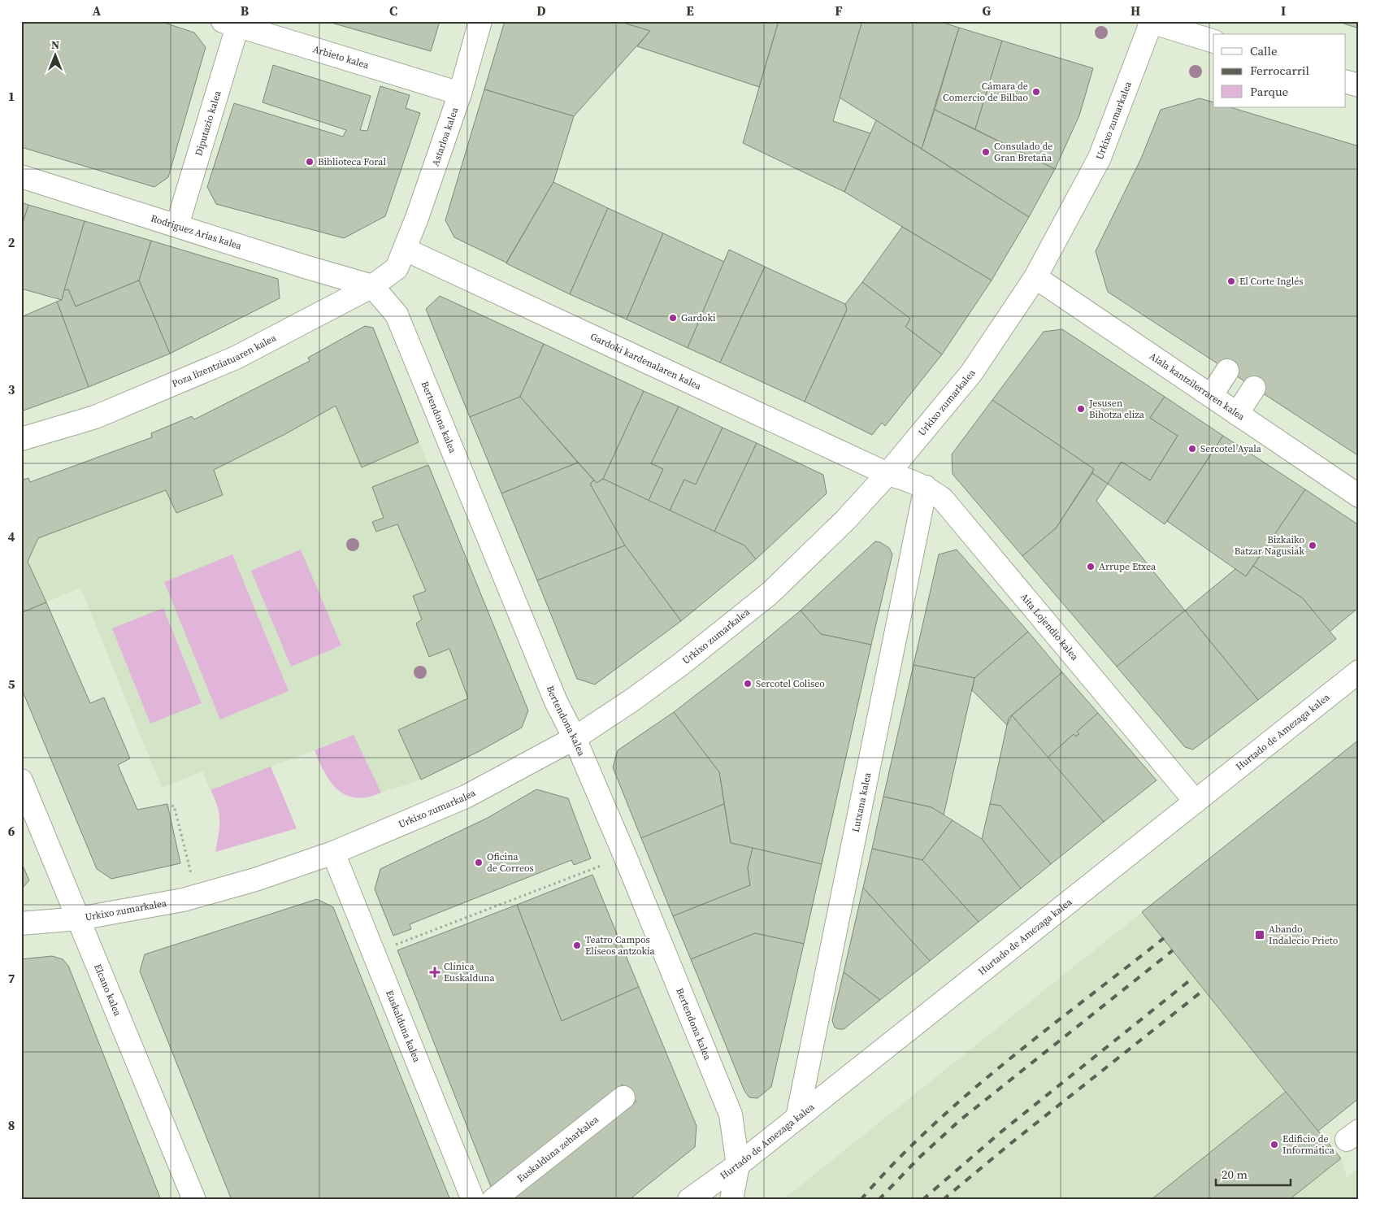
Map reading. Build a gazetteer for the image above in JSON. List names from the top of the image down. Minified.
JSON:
{"streets":{"street":["Arbieto kalea","Urkixo zumarkalea","Diputazio kalea","Astarloa kalea","Rodriguez Arias kalea","Poza lizentziatuaren kalea","Gardoki kardenalaren kalea","Aiala kantzilerraren kalea","Bertendona kalea","Aita Lojendio kalea","Hurtado de Amezaga kalea","Lutxana kalea","Elcano kalea","Euskalduna kalea","Euskalduna zeharkalea"]},"crossings":[["Arbieto kalea","Diputazio kalea"],["Arbieto kalea","Astarloa kalea"],["Urkixo zumarkalea","Gardoki kardenalaren kalea"],["Urkixo zumarkalea","Aiala kantzilerraren kalea"],["Urkixo zumarkalea","Bertendona kalea"],["Urkixo zumarkalea","Aita Lojendio kalea"],["Urkixo zumarkalea","Elcano kalea"],["Urkixo zumarkalea","Euskalduna kalea"],["Diputazio kalea","Rodriguez Arias kalea"],["Astarloa kalea","Poza lizentziatuaren kalea"],["Astarloa kalea","Gardoki kardenalaren kalea"],["Rodriguez Arias kalea","Poza lizentziatuaren kalea"],["Rodriguez Arias kalea","Bertendona kalea"],["Poza lizentziatuaren kalea","Gardoki kardenalaren kalea"],["Poza lizentziatuaren kalea","Bertendona kalea"],["Gardoki kardenalaren kalea","Aita Lojendio kalea"],["Bertendona kalea","Hurtado de Amezaga kalea"],["Aita Lojendio kalea","Hurtado de Amezaga kalea"],["Aita Lojendio kalea","Lutxana kalea"],["Hurtado de Amezaga kalea","Lutxana kalea"]],"places":{"other":["Cámara de Comercio de Bilbao","Consulado de Gran Bretaña","Biblioteca Foral","El Corte Inglés","Gardoki","Jesusen Bihotza eliza","Sercotel Ayala","Bizkaiko Batzar Nagusiak","Arrupe Etxea","Sercotel Coliseo","Oficina de Correos","Teatro Campos Elíseos antzokia","Edificio de Informática"],"transit":["Abando Indalecio Prieto"],"health":["Clínica Euskalduna"]},"legend":["Calle","Ferrocarril","Parque"],"scale_bar":"20 m","north":"top","grid":{"columns":["A","B","C","D","E","F","G","H","I"],"rows":["1","2","3","4","5","6","7","8"]}}
